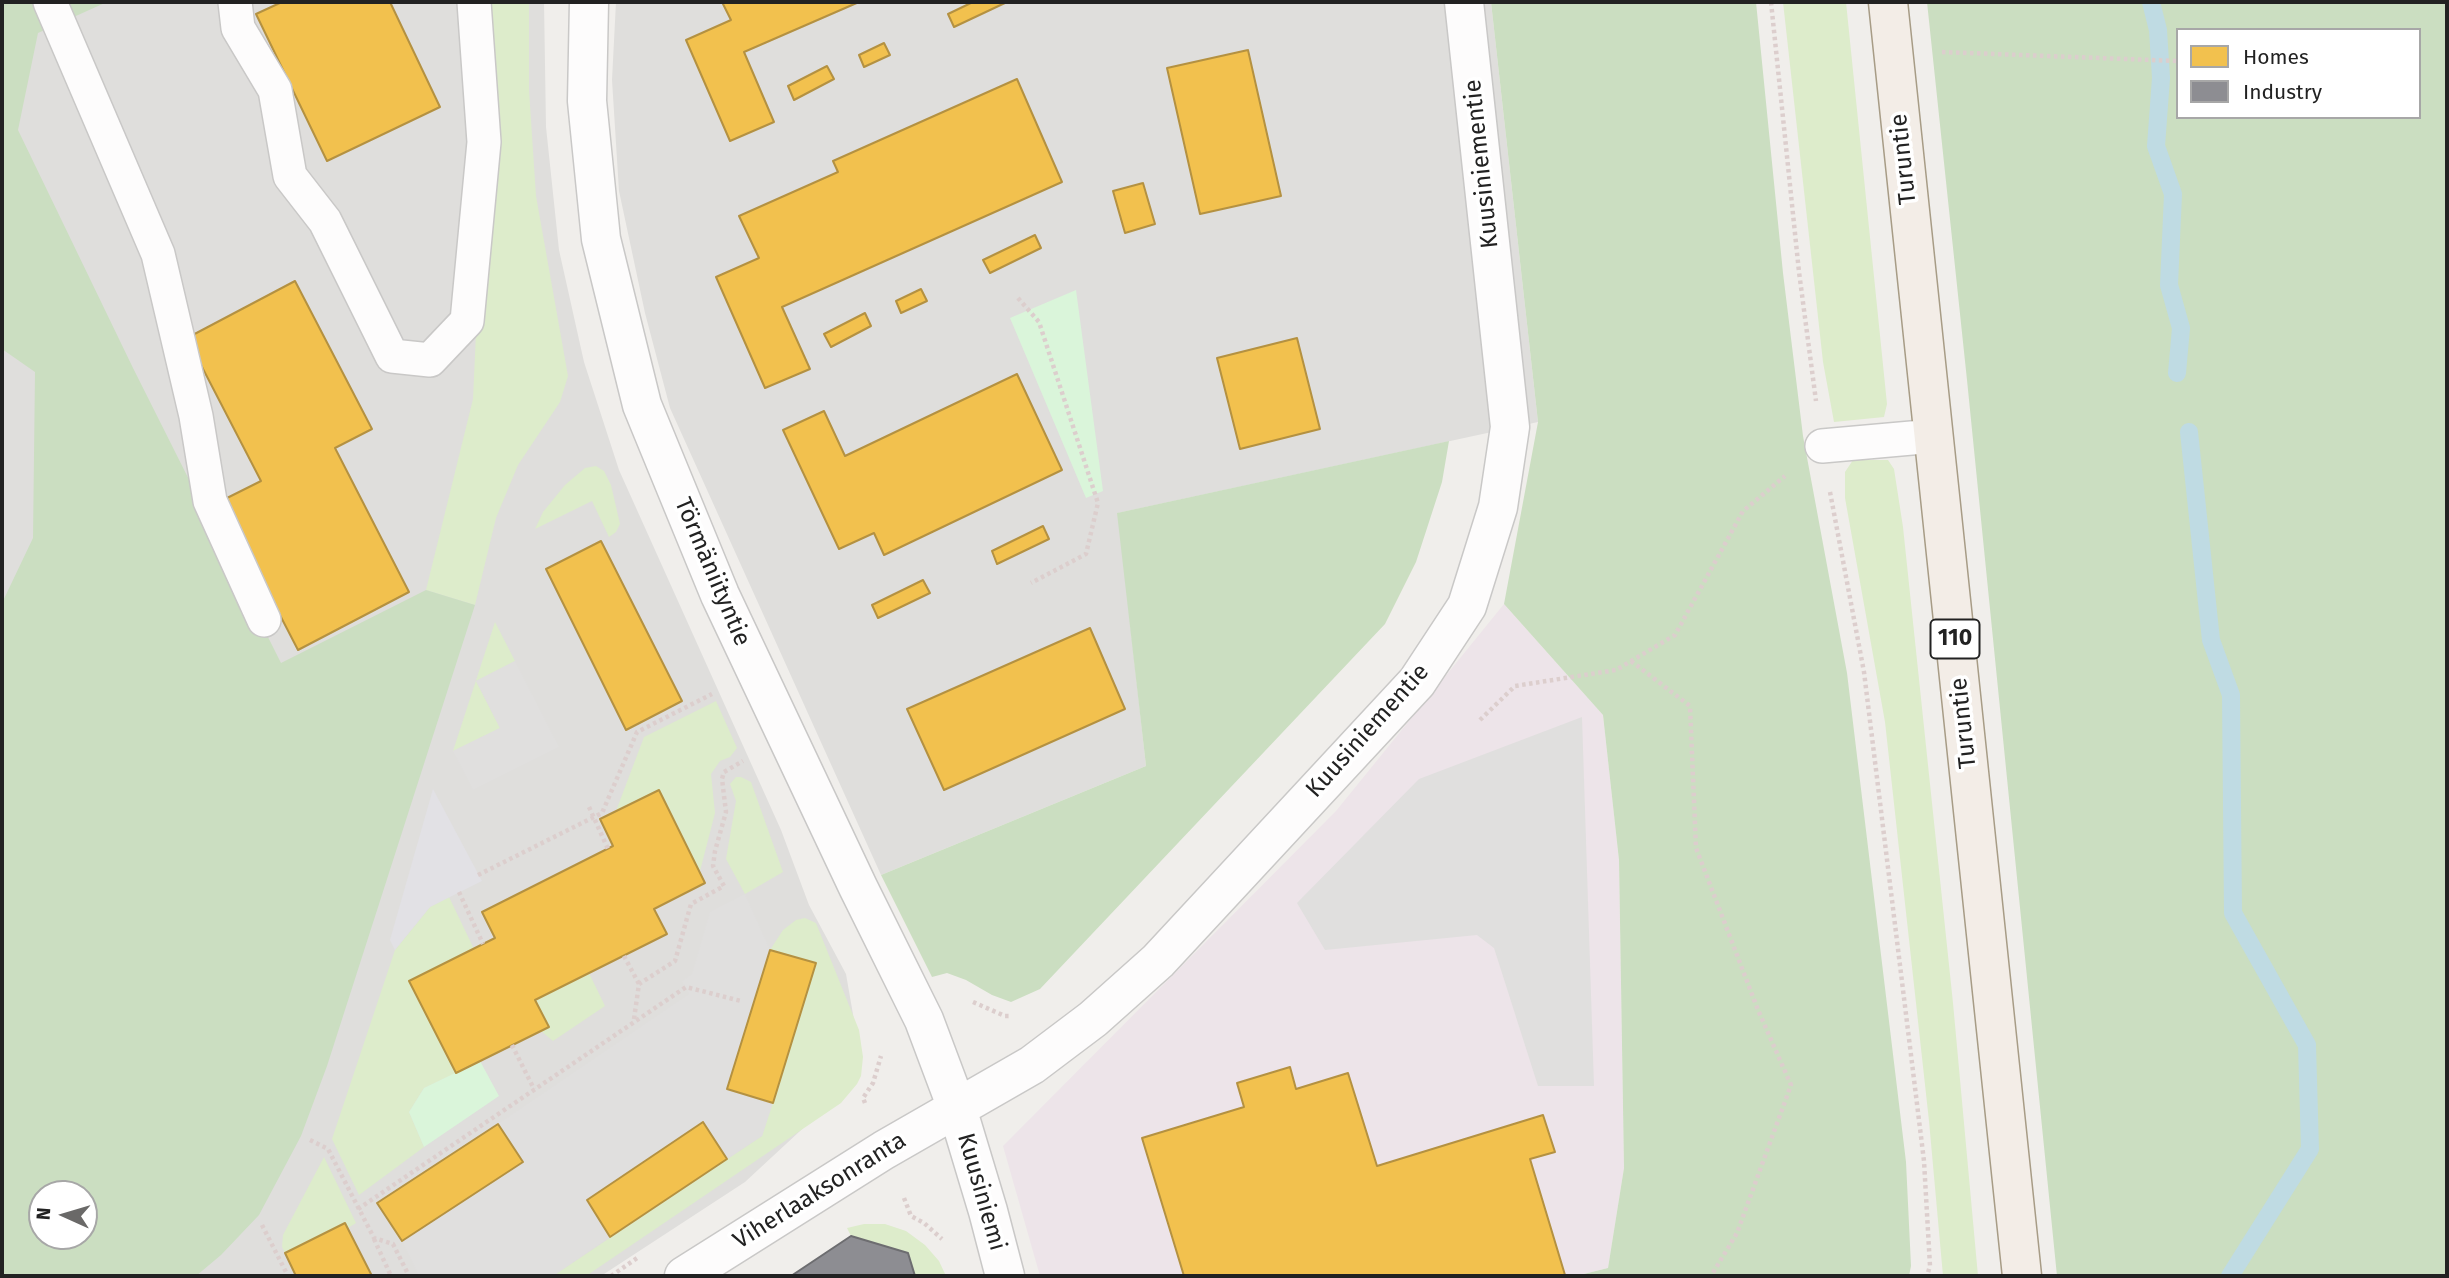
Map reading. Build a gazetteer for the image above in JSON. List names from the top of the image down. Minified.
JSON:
{"streets":{"main road":["Turuntie","110"],"street":["Kuusiniementie","Törmäniityntie","Viherlaaksonranta","Kuusiniemi"]},"crossings":[["Kuusiniementie","Törmäniityntie"],["Kuusiniementie","Viherlaaksonranta"],["Kuusiniementie","Kuusiniemi"],["Törmäniityntie","Viherlaaksonranta"],["Törmäniityntie","Kuusiniemi"],["Viherlaaksonranta","Kuusiniemi"]],"legend":["Homes","Industry"],"north":"left"}
